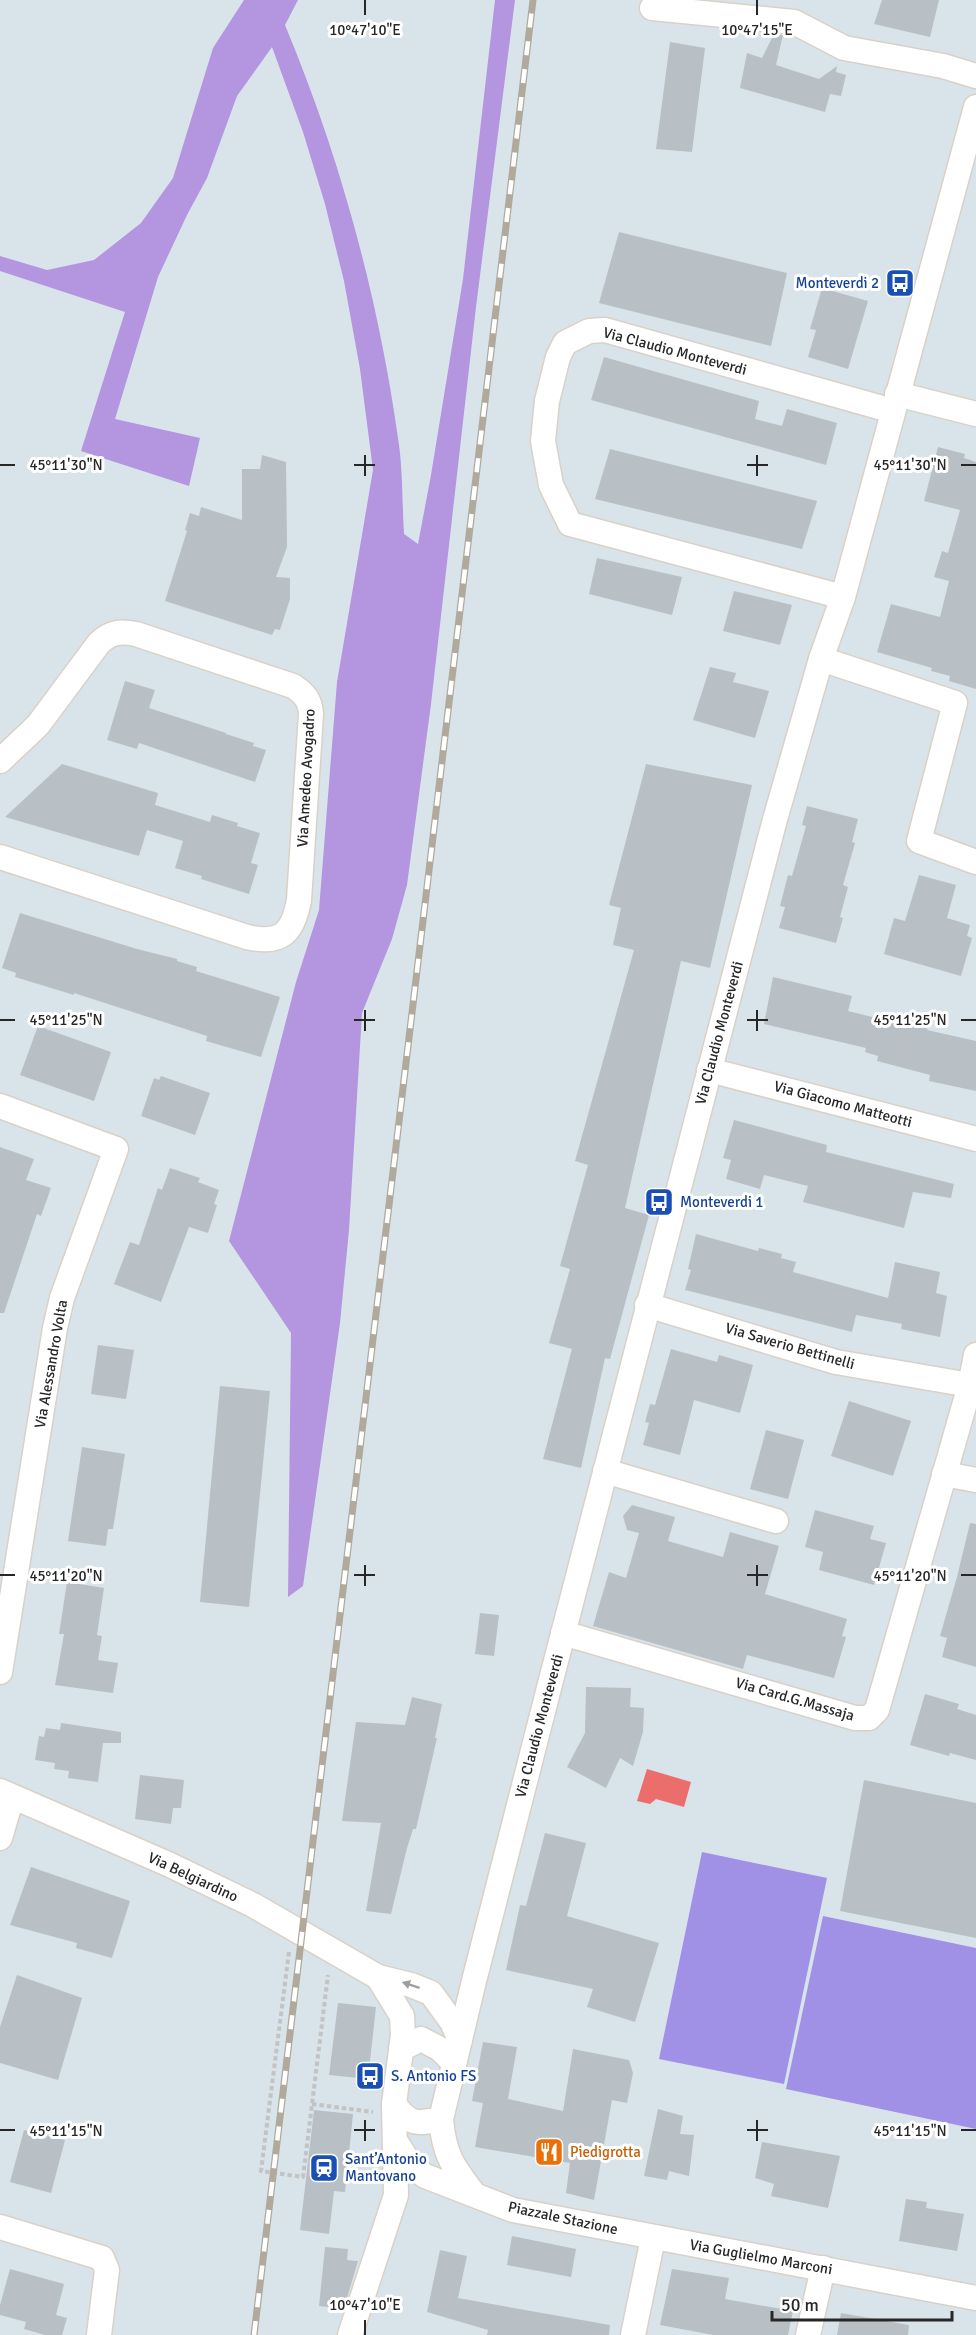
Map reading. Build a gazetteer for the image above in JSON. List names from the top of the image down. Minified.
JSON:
{"streets":{"street":["Via Claudio Monteverdi","Via Amedeo Avogadro","Via Giacomo Matteotti","Via Saverio Bettinelli","Via Alessandro Volta","Via Card.G.Massaja","Via Belgiardino","Piazzale Stazione","Via Guglielmo Marconi"]},"crossings":[["Via Claudio Monteverdi","Via Giacomo Matteotti"],["Via Claudio Monteverdi","Via Saverio Bettinelli"],["Via Claudio Monteverdi","Via Card.G.Massaja"],["Via Claudio Monteverdi","Piazzale Stazione"],["Via Saverio Bettinelli","Via Card.G.Massaja"],["Piazzale Stazione","Via Guglielmo Marconi"]],"places":{"bus stop":["Monteverdi 2","Monteverdi 1","S. Antonio FS"],"restaurant":["Piedigrotta"],"station":["Sant’Antonio Mantovano"]},"scale_bar":"50 m","coordinates":["10°47'10\"E","10°47'15\"E","45°11'30\"N","45°11'25\"N","45°11'20\"N","45°11'15\"N"]}
